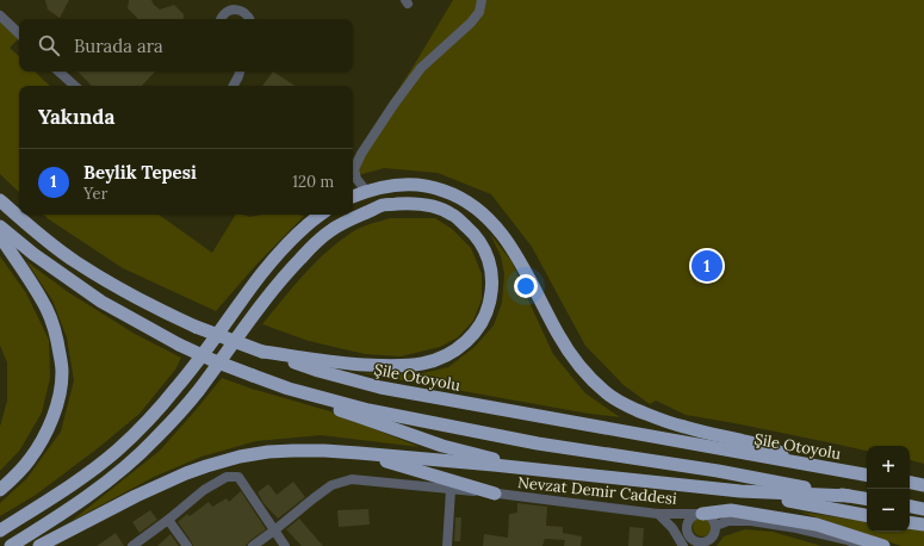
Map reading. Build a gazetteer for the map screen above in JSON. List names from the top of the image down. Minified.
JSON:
{"streets":{"highway":["Şile Otoyolu"],"street":["Nevzat Demir Caddesi"]},"page":{"search":"Burada ara","heading":"Yakında","list":[{"mark":"1","name":"Beylik Tepesi","note":"Yer","value":"120 m"}],"pins":"1","map_buttons":["+","−"]}}
